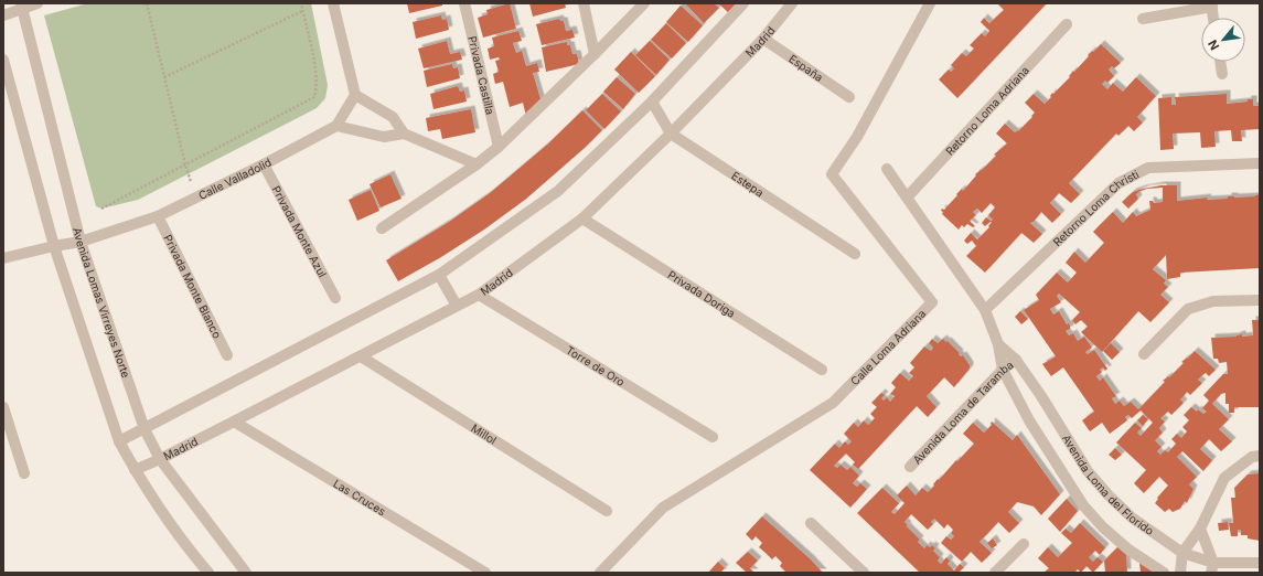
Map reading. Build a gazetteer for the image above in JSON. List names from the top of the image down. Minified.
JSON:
{"streets":{"street":["Madrid","España","Privada Castilla","Retorno Loma Adriana","Calle Valladolid","Estepa","Retorno Loma Christi","Privada Monte Azul","Privada Monte Blanco","Privada Doriga","Avenida Lomas Virreyes Norte","Calle Loma Adriana","Torre de Oro","Avenida Loma de Taramba","Millol","Avenida Loma del Florido","Las Cruces"]},"crossings":[["Madrid","España"],["Madrid","Estepa"],["Madrid","Privada Doriga"],["Madrid","Avenida Lomas Virreyes Norte"],["Madrid","Torre de Oro"],["Madrid","Millol"],["Madrid","Las Cruces"],["Retorno Loma Adriana","Avenida Loma del Florido"],["Calle Valladolid","Privada Monte Azul"],["Calle Valladolid","Privada Monte Blanco"],["Calle Valladolid","Avenida Lomas Virreyes Norte"],["Retorno Loma Christi","Avenida Loma del Florido"],["Avenida Loma de Taramba","Avenida Loma del Florido"]],"north":"bottom left"}
